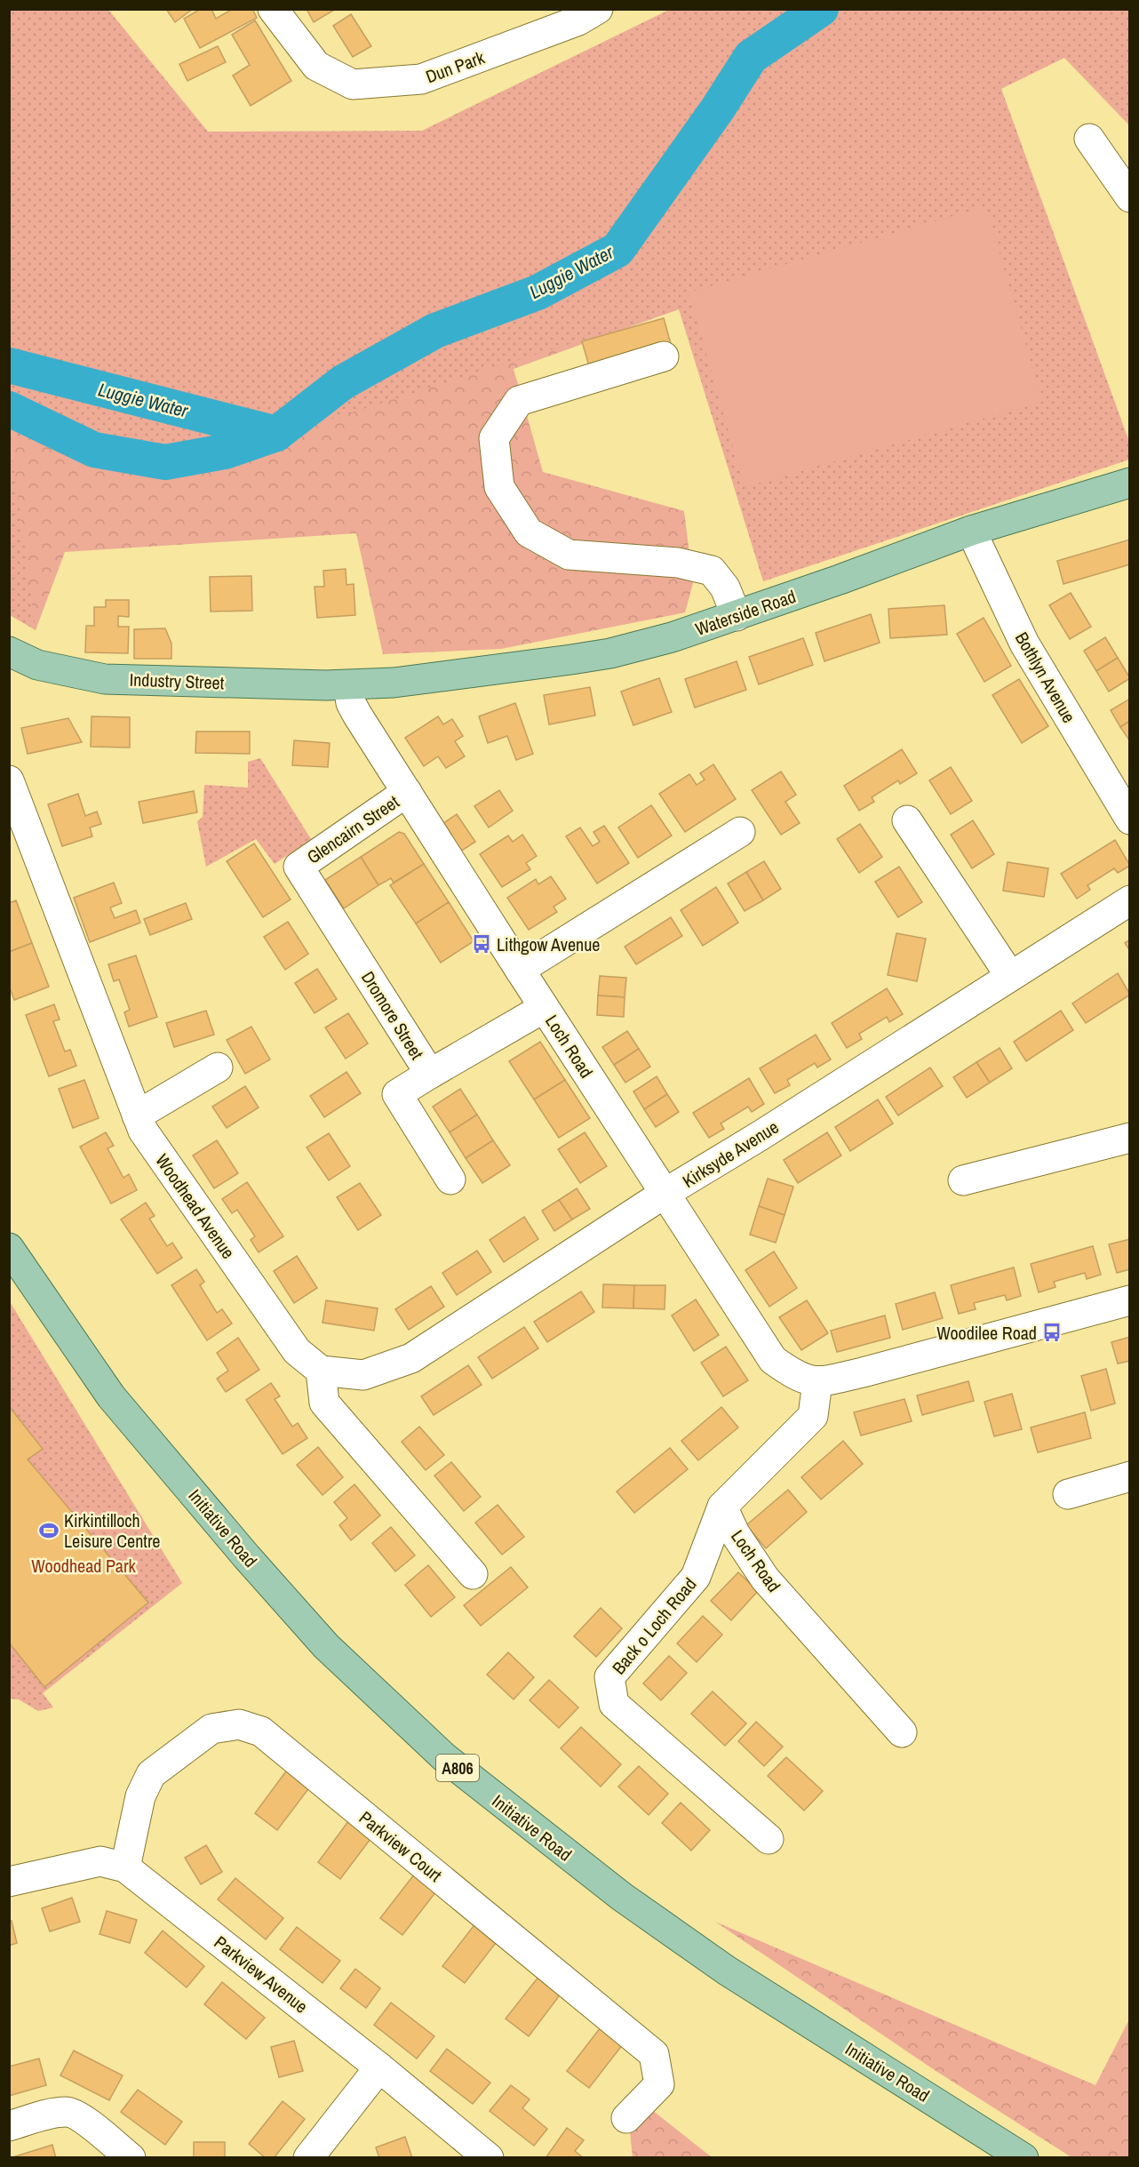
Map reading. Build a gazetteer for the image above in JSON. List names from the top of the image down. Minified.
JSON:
{"streets":{"main road":["Waterside Road","Industry Street","Initiative Road","A806"],"street":["Dun Park","Bothlyn Avenue","Glencairn Street","Dromore Street","Loch Road","Kirksyde Avenue","Woodhead Avenue","Back o Loch Road","Parkview Court","Parkview Avenue"]},"crossings":[["Waterside Road","Bothlyn Avenue"],["Waterside Road","Industry Street"],["Waterside Road","Loch Road"],["Industry Street","Loch Road"],["Glencairn Street","Dromore Street"],["Glencairn Street","Loch Road"],["Loch Road","Kirksyde Avenue"],["Loch Road","Back o Loch Road"],["Kirksyde Avenue","Woodhead Avenue"],["Parkview Court","Parkview Avenue"]],"water":["Luggie Water"],"parks":["Woodhead Park"],"places":{"bus stop":["Lithgow Avenue","Woodilee Road"],"sports":["Kirkintilloch Leisure Centre"]}}
